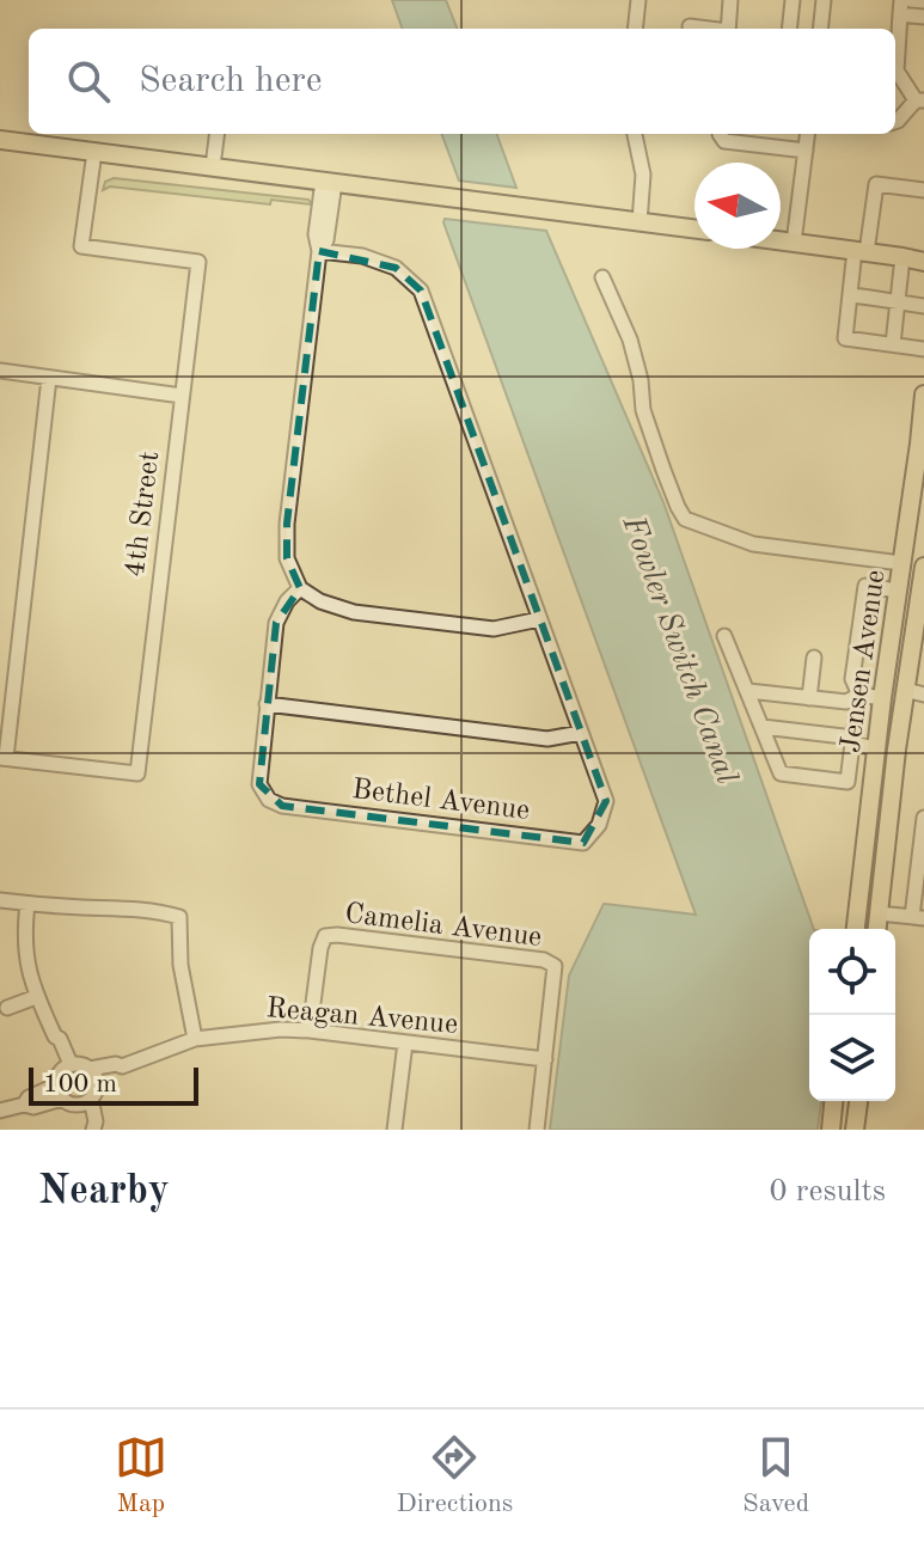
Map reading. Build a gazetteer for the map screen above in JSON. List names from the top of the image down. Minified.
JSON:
{"streets":{"main road":["Jensen Avenue"],"street":["4th Street","Bethel Avenue","Camelia Avenue","Reagan Avenue"]},"crossings":[["Camelia Avenue","Reagan Avenue"]],"water":["Fowler Switch Canal"],"scale_bar":"100 m","north":"left","page":{"search":"Search here","scale":"100 m","heading":["Nearby","0 results"],"nav":["Map","Directions","Saved"]}}
